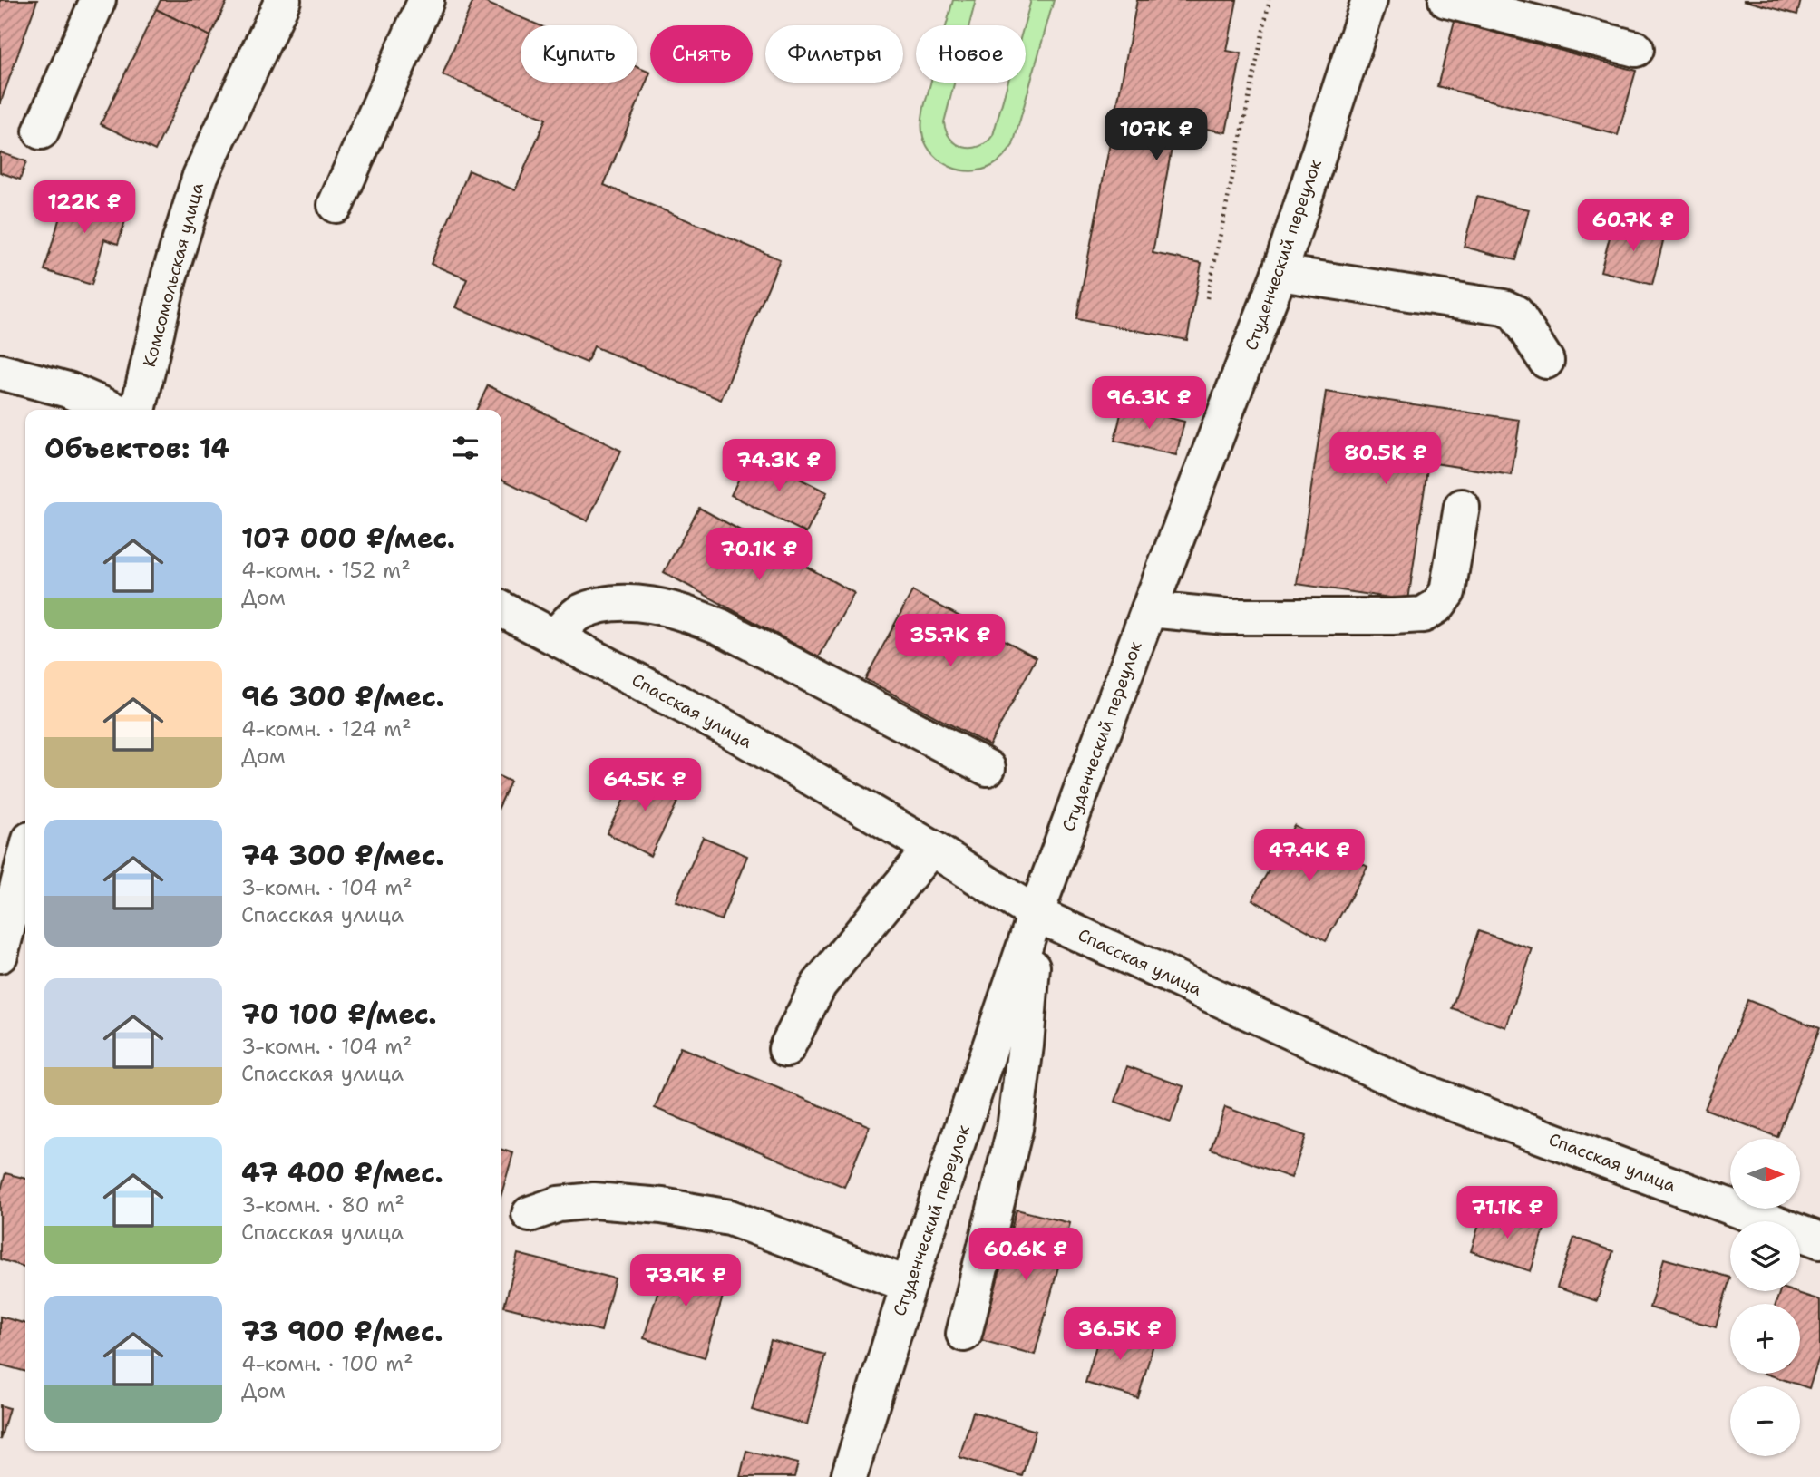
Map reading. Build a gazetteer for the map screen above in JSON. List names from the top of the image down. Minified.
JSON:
{"streets":{"street":["Студенческий переулок","Комсомольская улица","Спасская улица"]},"crossings":[["Студенческий переулок","Спасская улица"]],"north":"right","page":{"chip":["Купить","Снять","Фильтры","Новое"],"price":["107K ₽","122K ₽","60.7K ₽","96.3K ₽","80.5K ₽","74.3K ₽","70.1K ₽","35.7K ₽","64.5K ₽","47.4K ₽","71.1K ₽","60.6K ₽","73.9K ₽","36.5K ₽"],"heading":"Объектов: 14","list":[{"name":"107 000 ₽/мес.","note":"4-комн. · 152 m² · Дом"},{"name":"96 300 ₽/мес.","note":"4-комн. · 124 m² · Дом"},{"name":"74 300 ₽/мес.","note":"3-комн. · 104 m² · Спасская улица"},{"name":"70 100 ₽/мес.","note":"3-комн. · 104 m² · Спасская улица"},{"name":"47 400 ₽/мес.","note":"3-комн. · 80 m² · Спасская улица"},{"name":"73 900 ₽/мес.","note":"4-комн. · 100 m² · Дом"}],"map_buttons":["+","−"]}}
